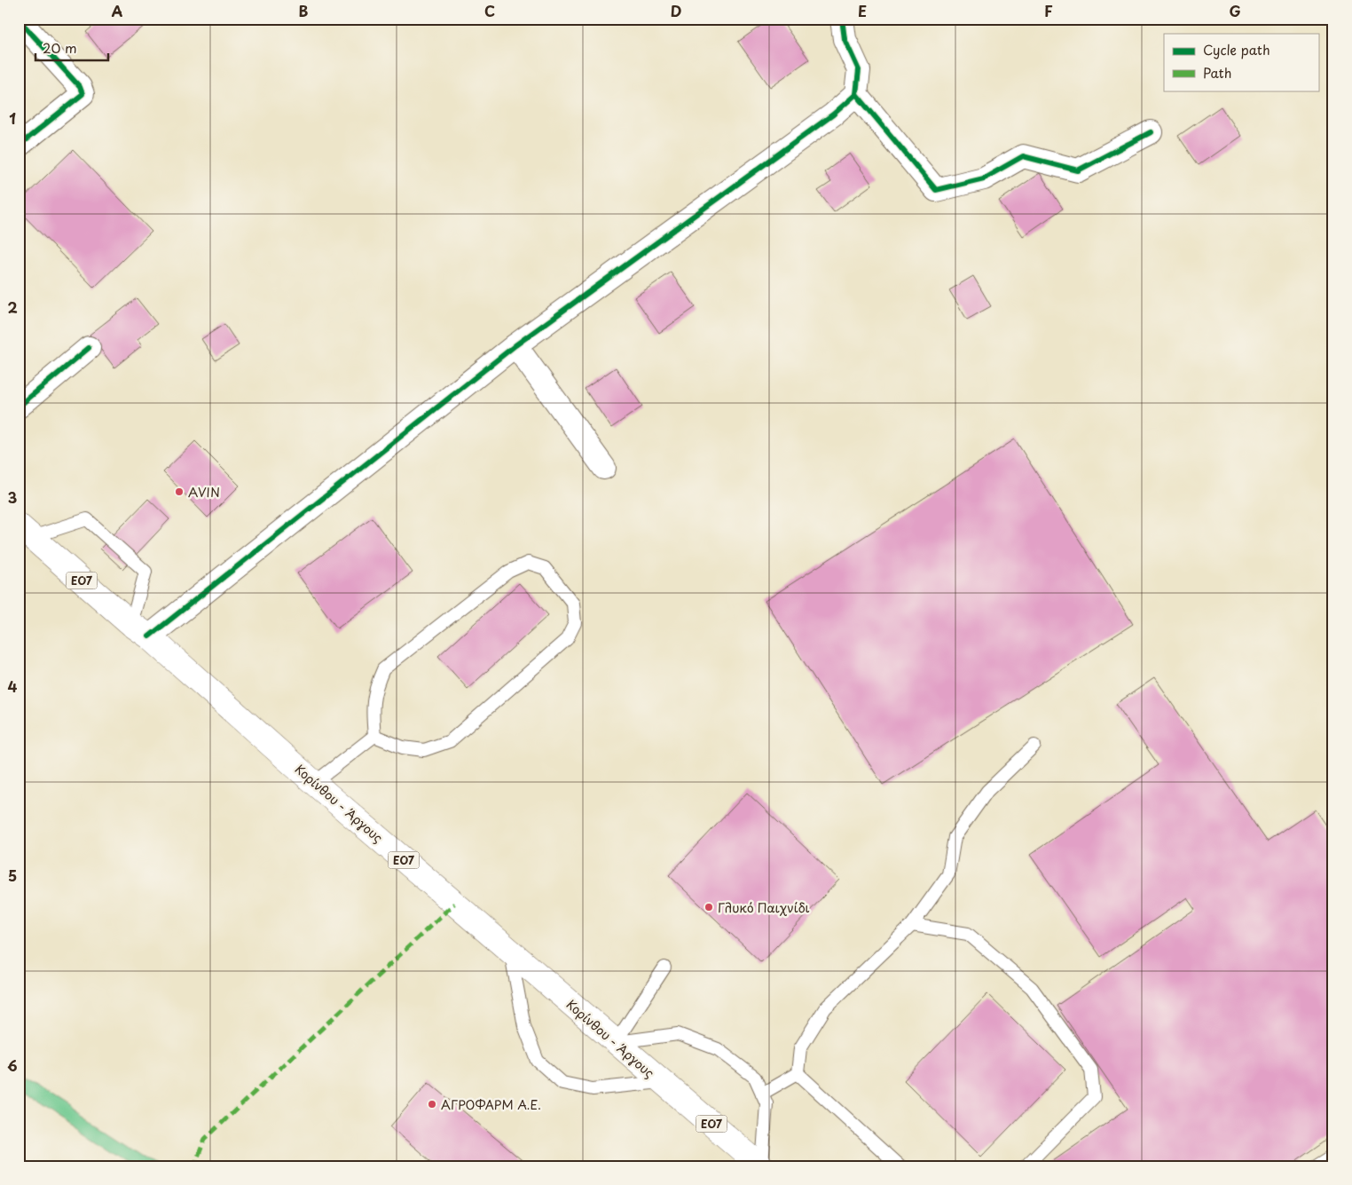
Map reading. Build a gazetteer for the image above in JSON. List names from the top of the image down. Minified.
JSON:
{"streets":{"main road":["ΕΟ7","Κορίνθου - Άργους"]},"places":["AVIN","Γλυκό Παιχνίδι","ΑΓΡΟΦΑΡΜ Α.Ε."],"legend":["Cycle path","Path"],"scale_bar":"20 m","grid":{"columns":["A","B","C","D","E","F","G"],"rows":["1","2","3","4","5","6"]}}
